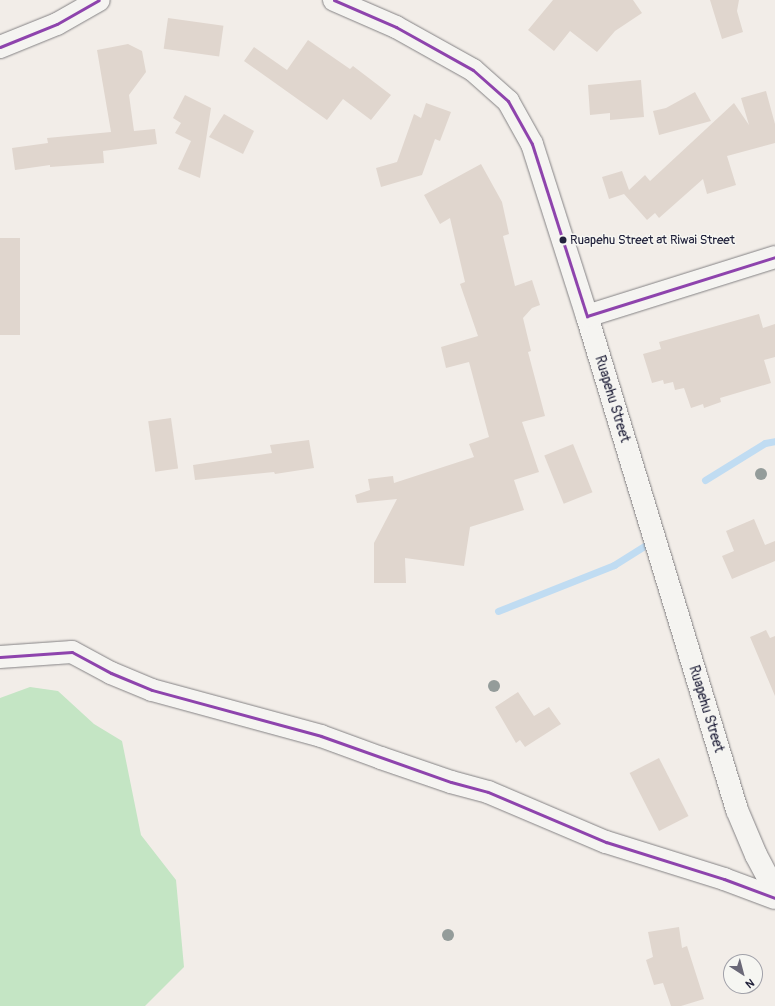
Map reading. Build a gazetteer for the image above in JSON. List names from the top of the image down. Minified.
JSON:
{"streets":{"street":["Ruapehu Street"]},"places":["Ruapehu Street at Riwai Street"],"north":"bottom right"}
